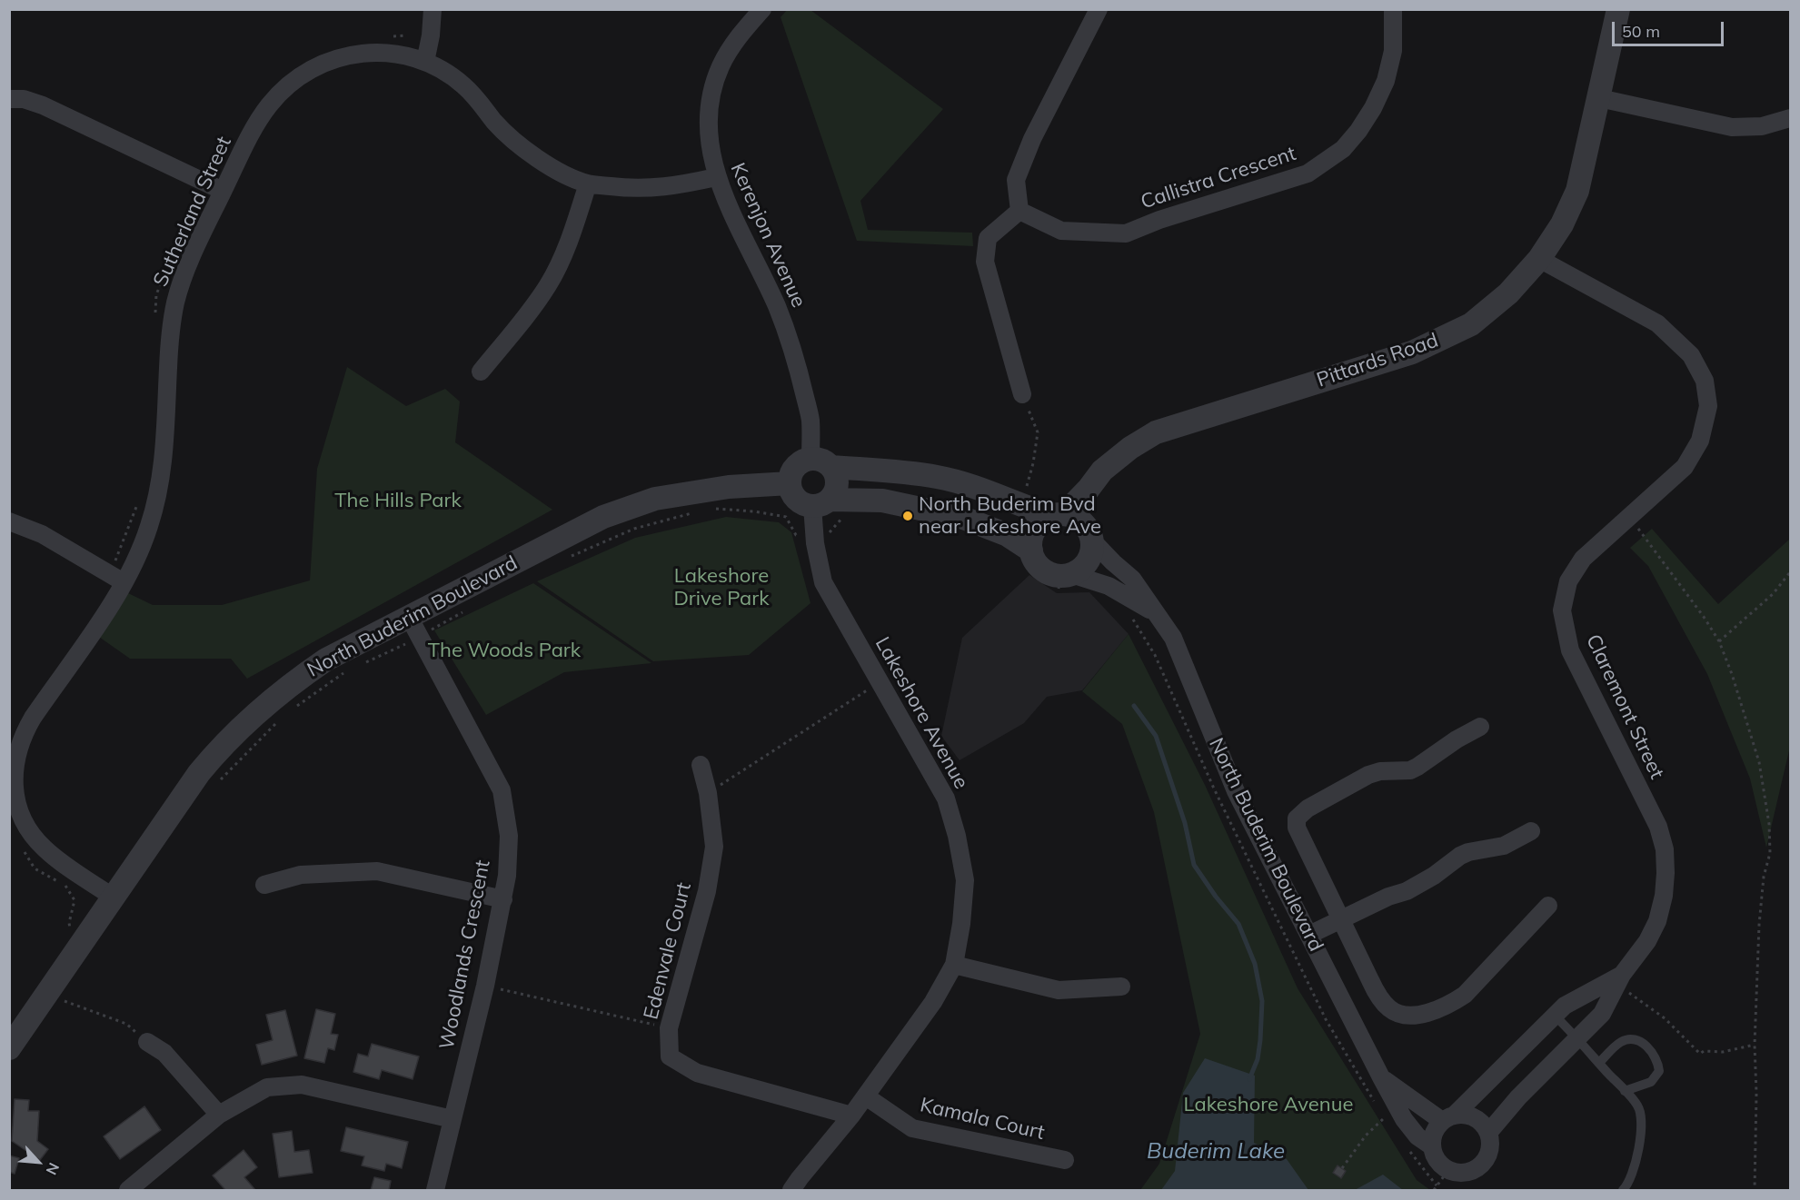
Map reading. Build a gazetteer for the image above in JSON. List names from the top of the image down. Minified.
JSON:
{"streets":{"street":["Callistra Crescent","Sutherland Street","Kerenjon Avenue","Pittards Road","North Buderim Boulevard","Claremont Street","Lakeshore Avenue","Edenvale Court","Woodlands Crescent","Kamala Court"]},"crossings":[["Sutherland Street","Kerenjon Avenue"],["Sutherland Street","North Buderim Boulevard"],["Kerenjon Avenue","North Buderim Boulevard"],["Kerenjon Avenue","Lakeshore Avenue"],["Pittards Road","North Buderim Boulevard"],["Pittards Road","Claremont Street"],["North Buderim Boulevard","Claremont Street"],["North Buderim Boulevard","Lakeshore Avenue"],["North Buderim Boulevard","Woodlands Crescent"],["Lakeshore Avenue","Edenvale Court"],["Lakeshore Avenue","Kamala Court"]],"water":["Buderim Lake"],"parks":["The Hills Park","Lakeshore Drive Park","The Woods Park","Lakeshore Avenue"],"places":["North Buderim Bvd near Lakeshore Ave"],"scale_bar":"50 m","north":"bottom right"}
